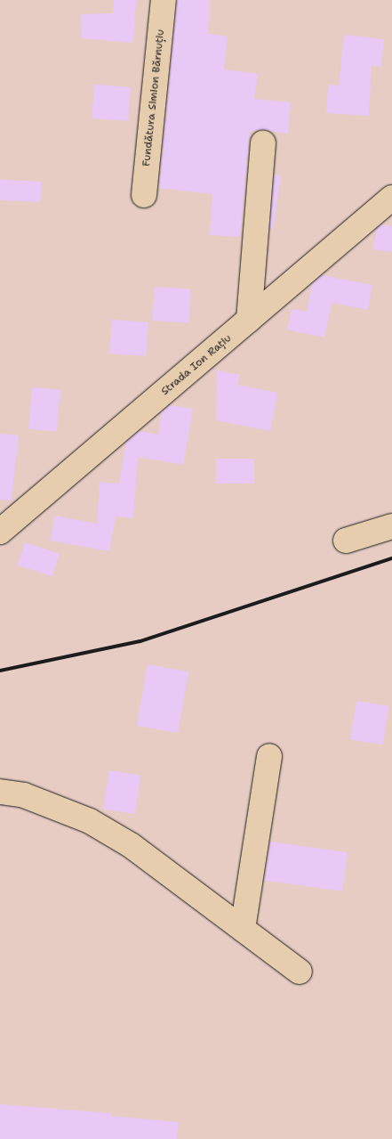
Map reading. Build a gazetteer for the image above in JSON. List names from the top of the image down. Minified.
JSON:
{"streets":{"street":["Fundătura Simion Bărnuțiu","Strada Ion Rațiu"]}}
